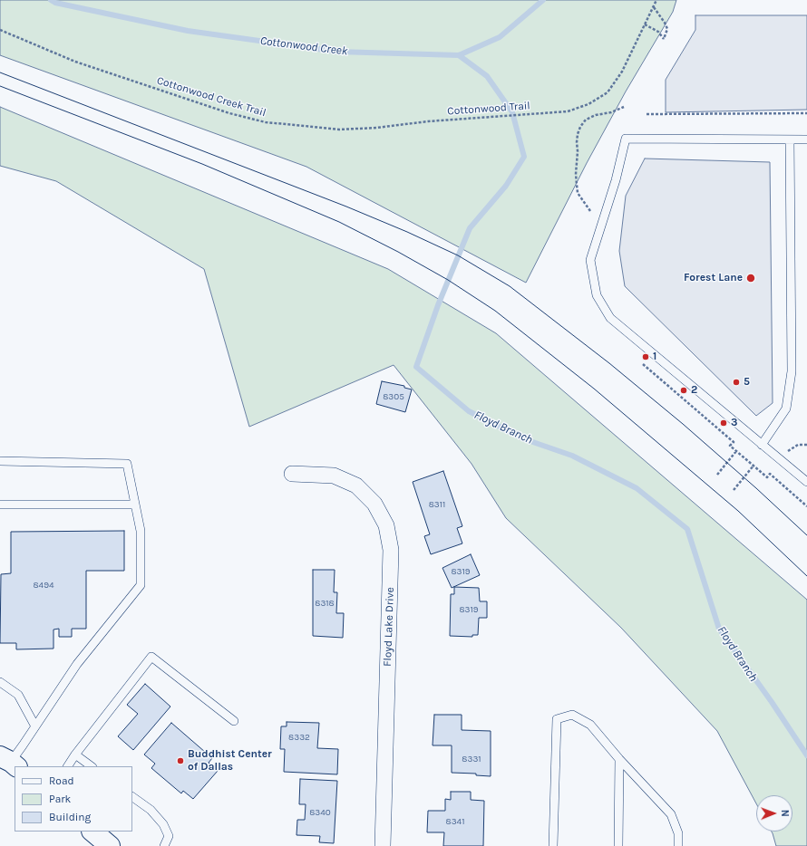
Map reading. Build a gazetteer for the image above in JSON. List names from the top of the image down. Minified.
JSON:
{"streets":{"street":["Floyd Lake Drive"],"path":["Cottonwood Creek Trail","Cottonwood Trail"]},"crossings":[["Cottonwood Creek Trail","Cottonwood Trail"]],"water":["Cottonwood Creek","Floyd Branch"],"places":["Forest Lane","1","5","2","3","Buddhist Center of Dallas"],"house_numbers":["8305","8311","8319","8494","8318","8319","8332","8331","8340","8341"],"legend":["Road","Park","Building"],"north":"right"}
